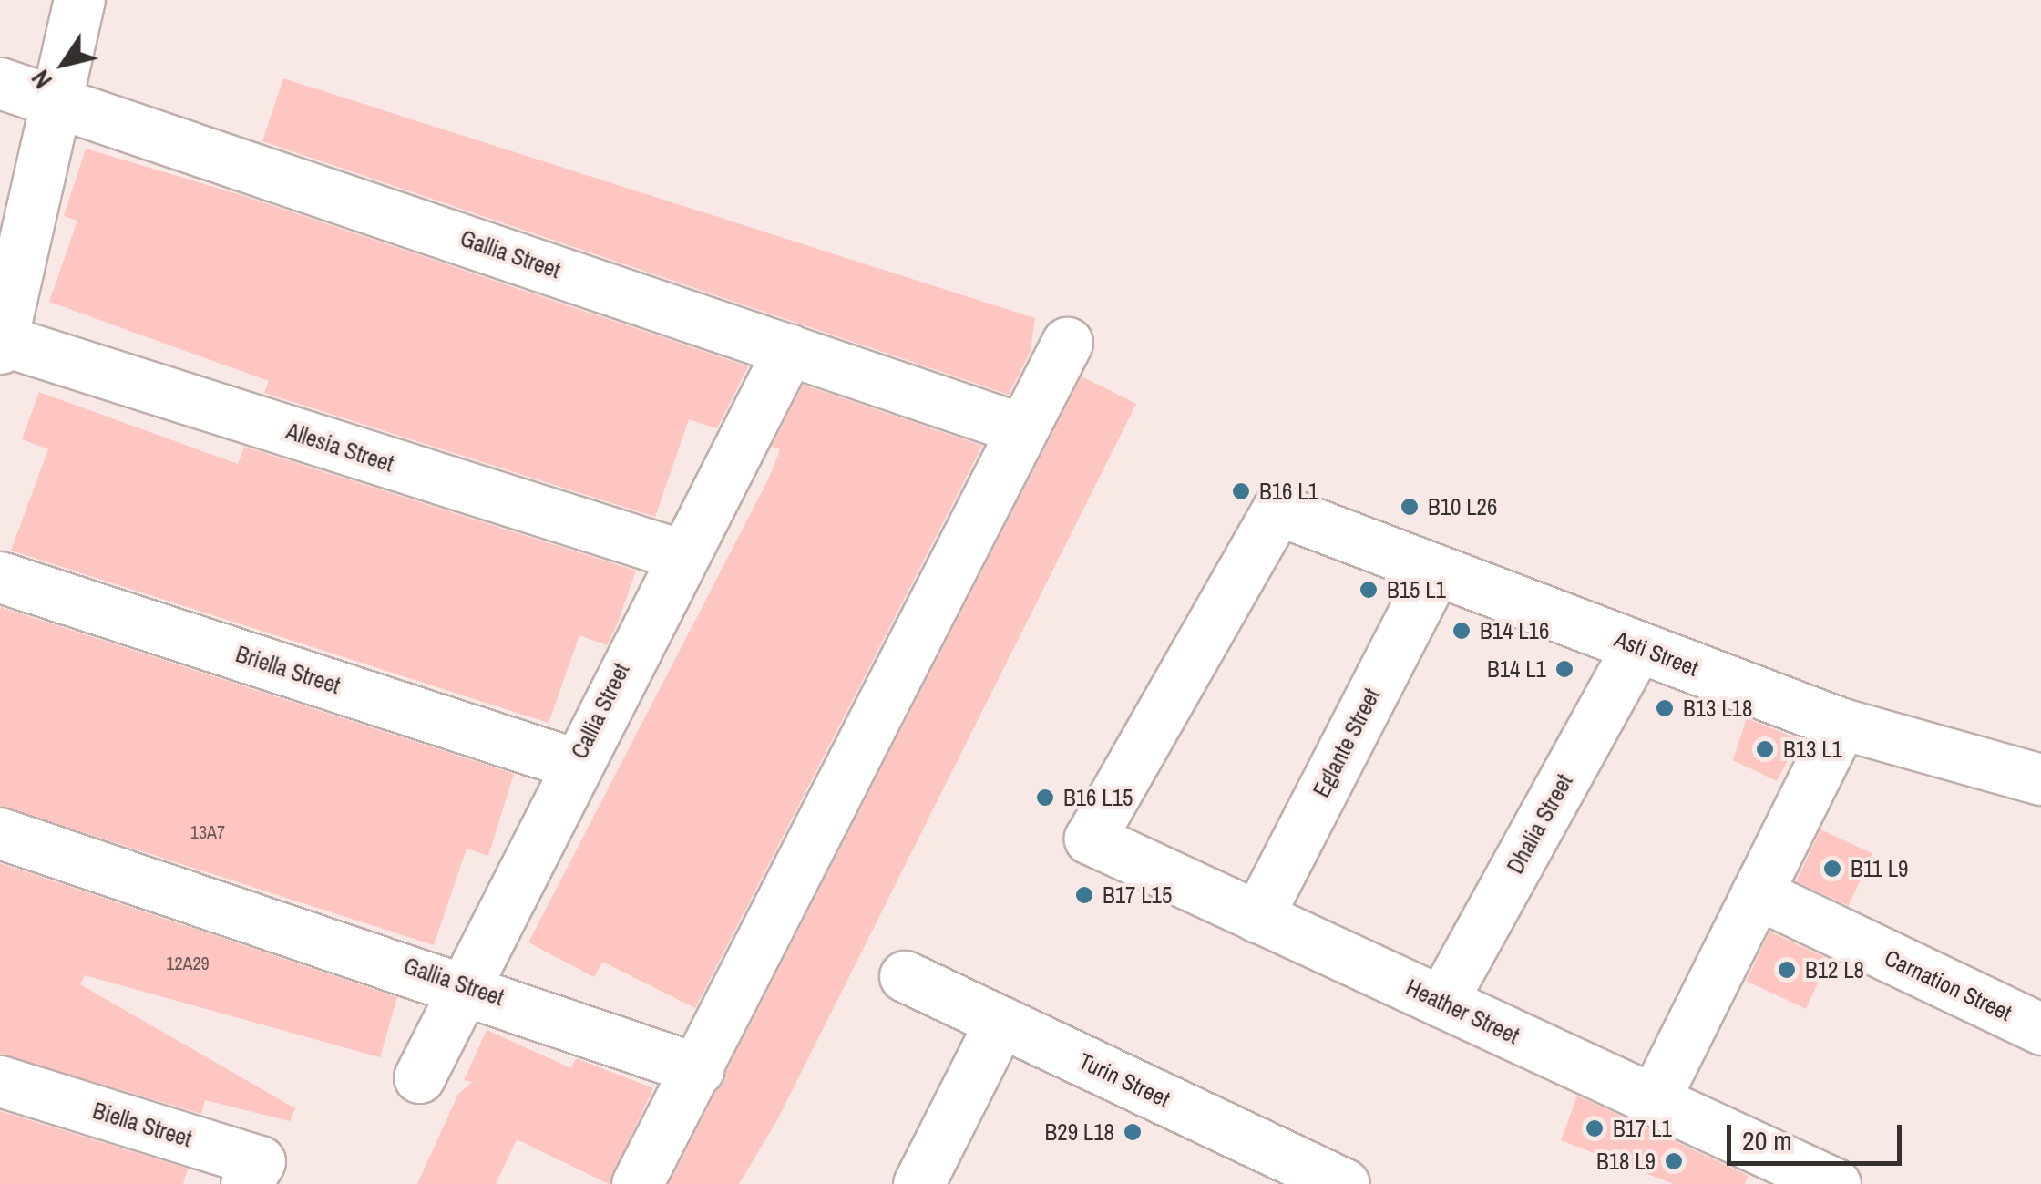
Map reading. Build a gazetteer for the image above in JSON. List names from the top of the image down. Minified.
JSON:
{"streets":{"street":["Gallia Street","Allesia Street","Asti Street","Briella Street","Callia Street","Eglante Street","Dhalia Street","Carnation Street","Heather Street","Turin Street","Biella Street"]},"crossings":[["Gallia Street","Callia Street"],["Allesia Street","Callia Street"],["Asti Street","Eglante Street"],["Asti Street","Dhalia Street"],["Asti Street","Heather Street"],["Briella Street","Callia Street"],["Eglante Street","Heather Street"],["Dhalia Street","Heather Street"]],"places":["B16 L1","B10 L26","B15 L1","B14 L16","B14 L1","B13 L18","B13 L1","B16 L15","B11 L9","B17 L15","B12 L8","B17 L1","B29 L18","B18 L9"],"house_numbers":["13A7","12A29"],"scale_bar":"20 m","north":"bottom left"}
